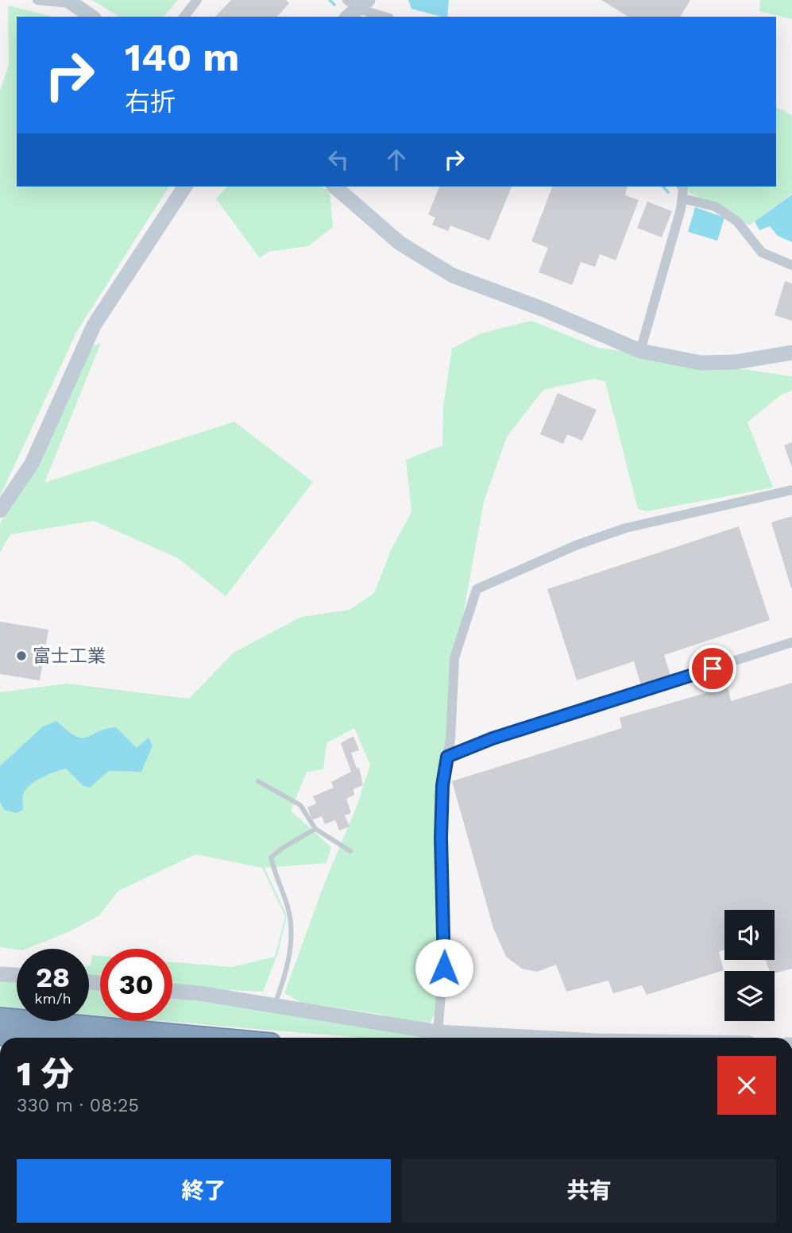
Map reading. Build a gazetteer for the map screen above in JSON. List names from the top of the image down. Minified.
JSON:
{"places":["富士工業"],"page":{"turn":["140 m","右折"],"speed":"28 km/h","limit":"30","heading":["1 分","330 m · 08:25"],"buttons":["終了","共有"]}}
